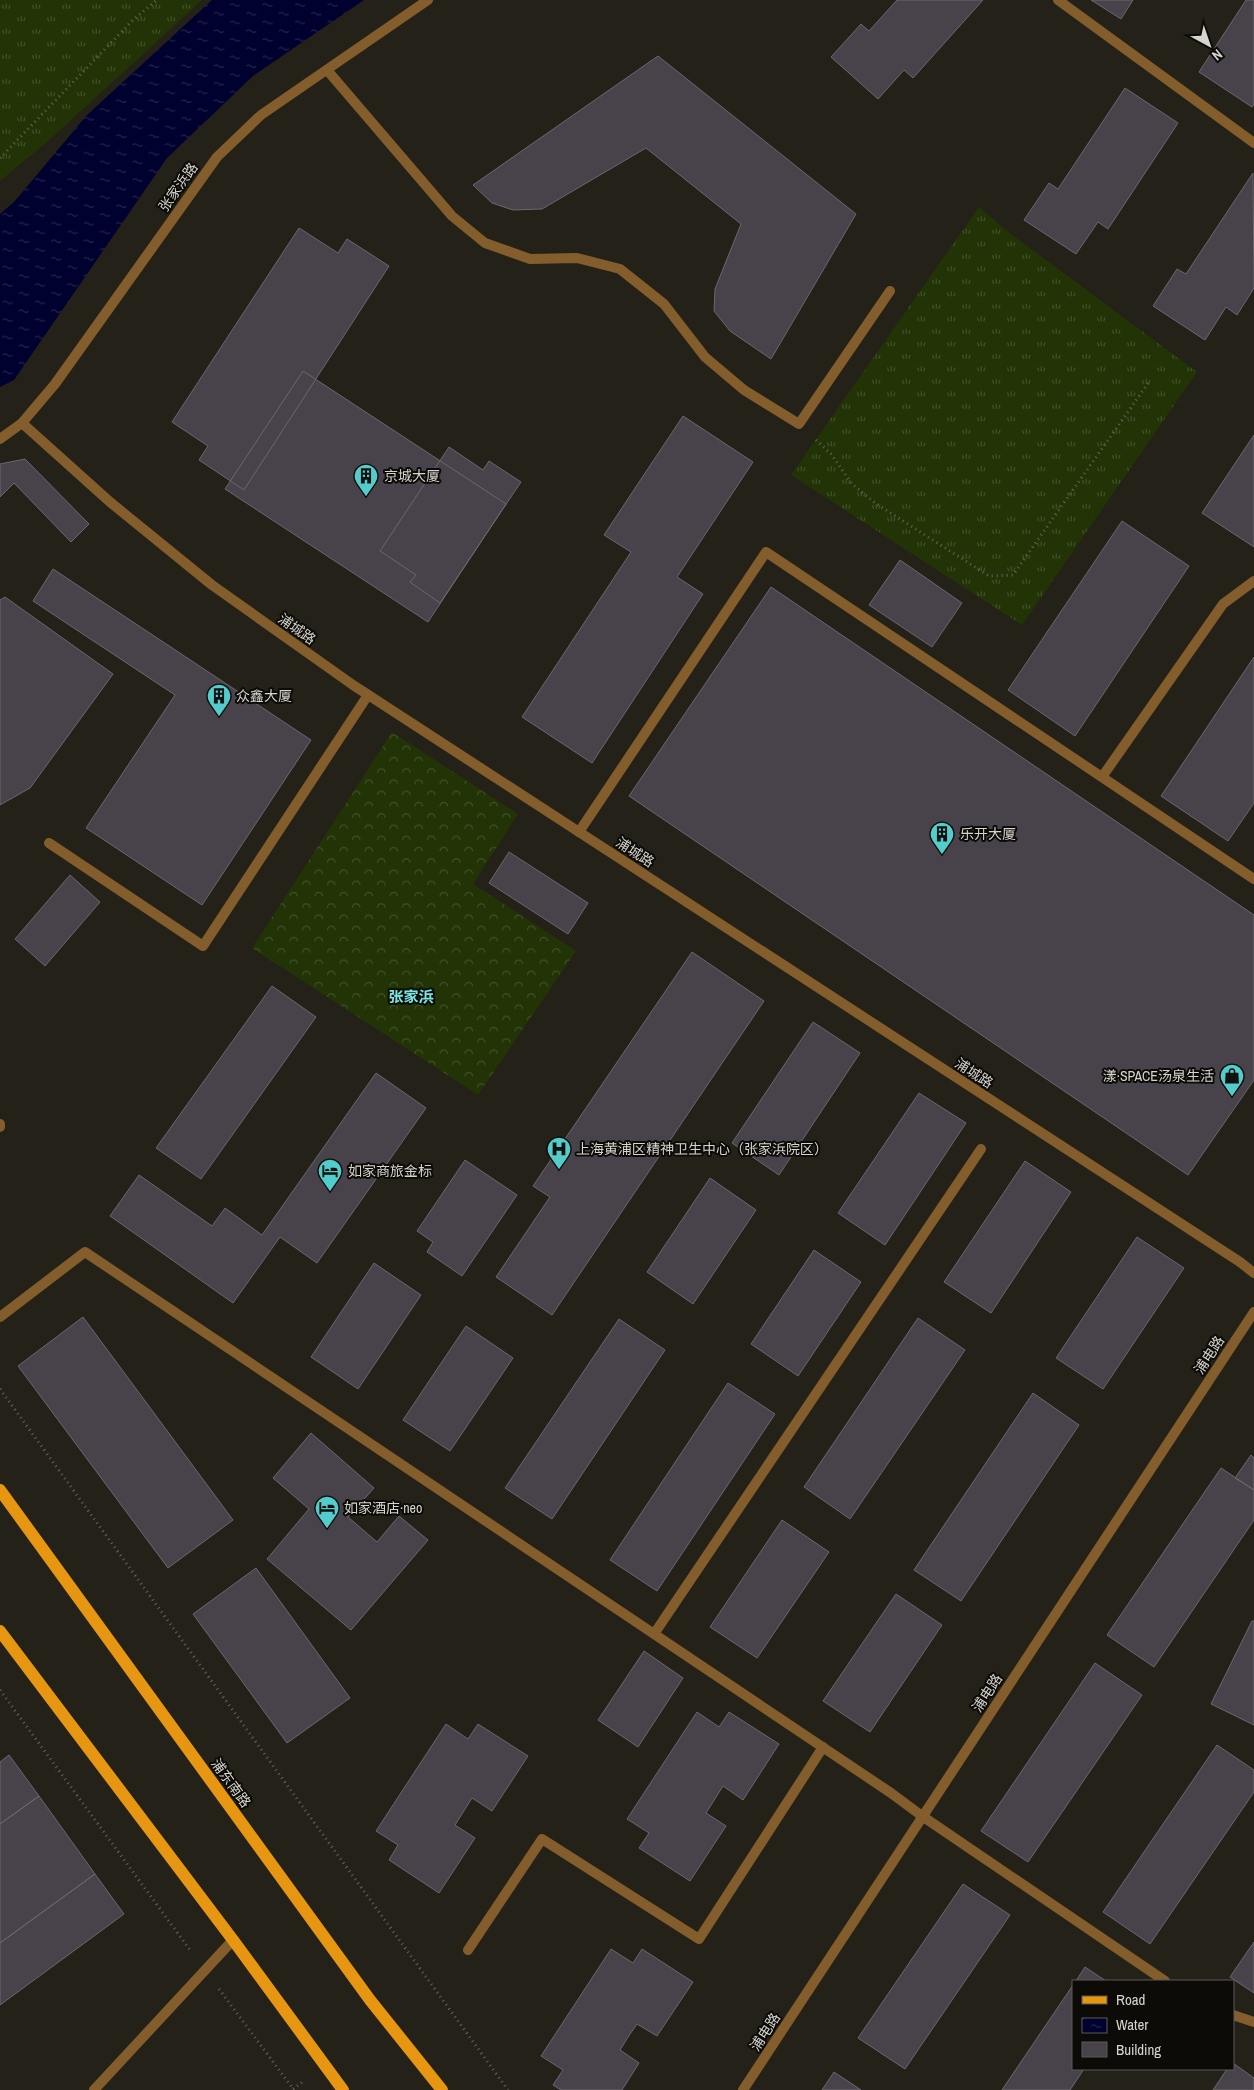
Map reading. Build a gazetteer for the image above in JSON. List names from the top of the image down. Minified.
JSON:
{"streets":{"main road":["浦东南路"],"street":["张家浜路","浦城路","浦电路"]},"crossings":[["张家浜路","浦城路"]],"districts":["张家浜"],"places":{"building":["京城大厦","众鑫大厦","乐开大厦"],"shop":["漾·SPACE汤泉生活"],"hospital":["上海黄浦区精神卫生中心（张家浜院区）"],"hotel":["如家商旅金标","如家酒店·neo"]},"legend":["Road","Water","Building"],"north":"bottom right"}
